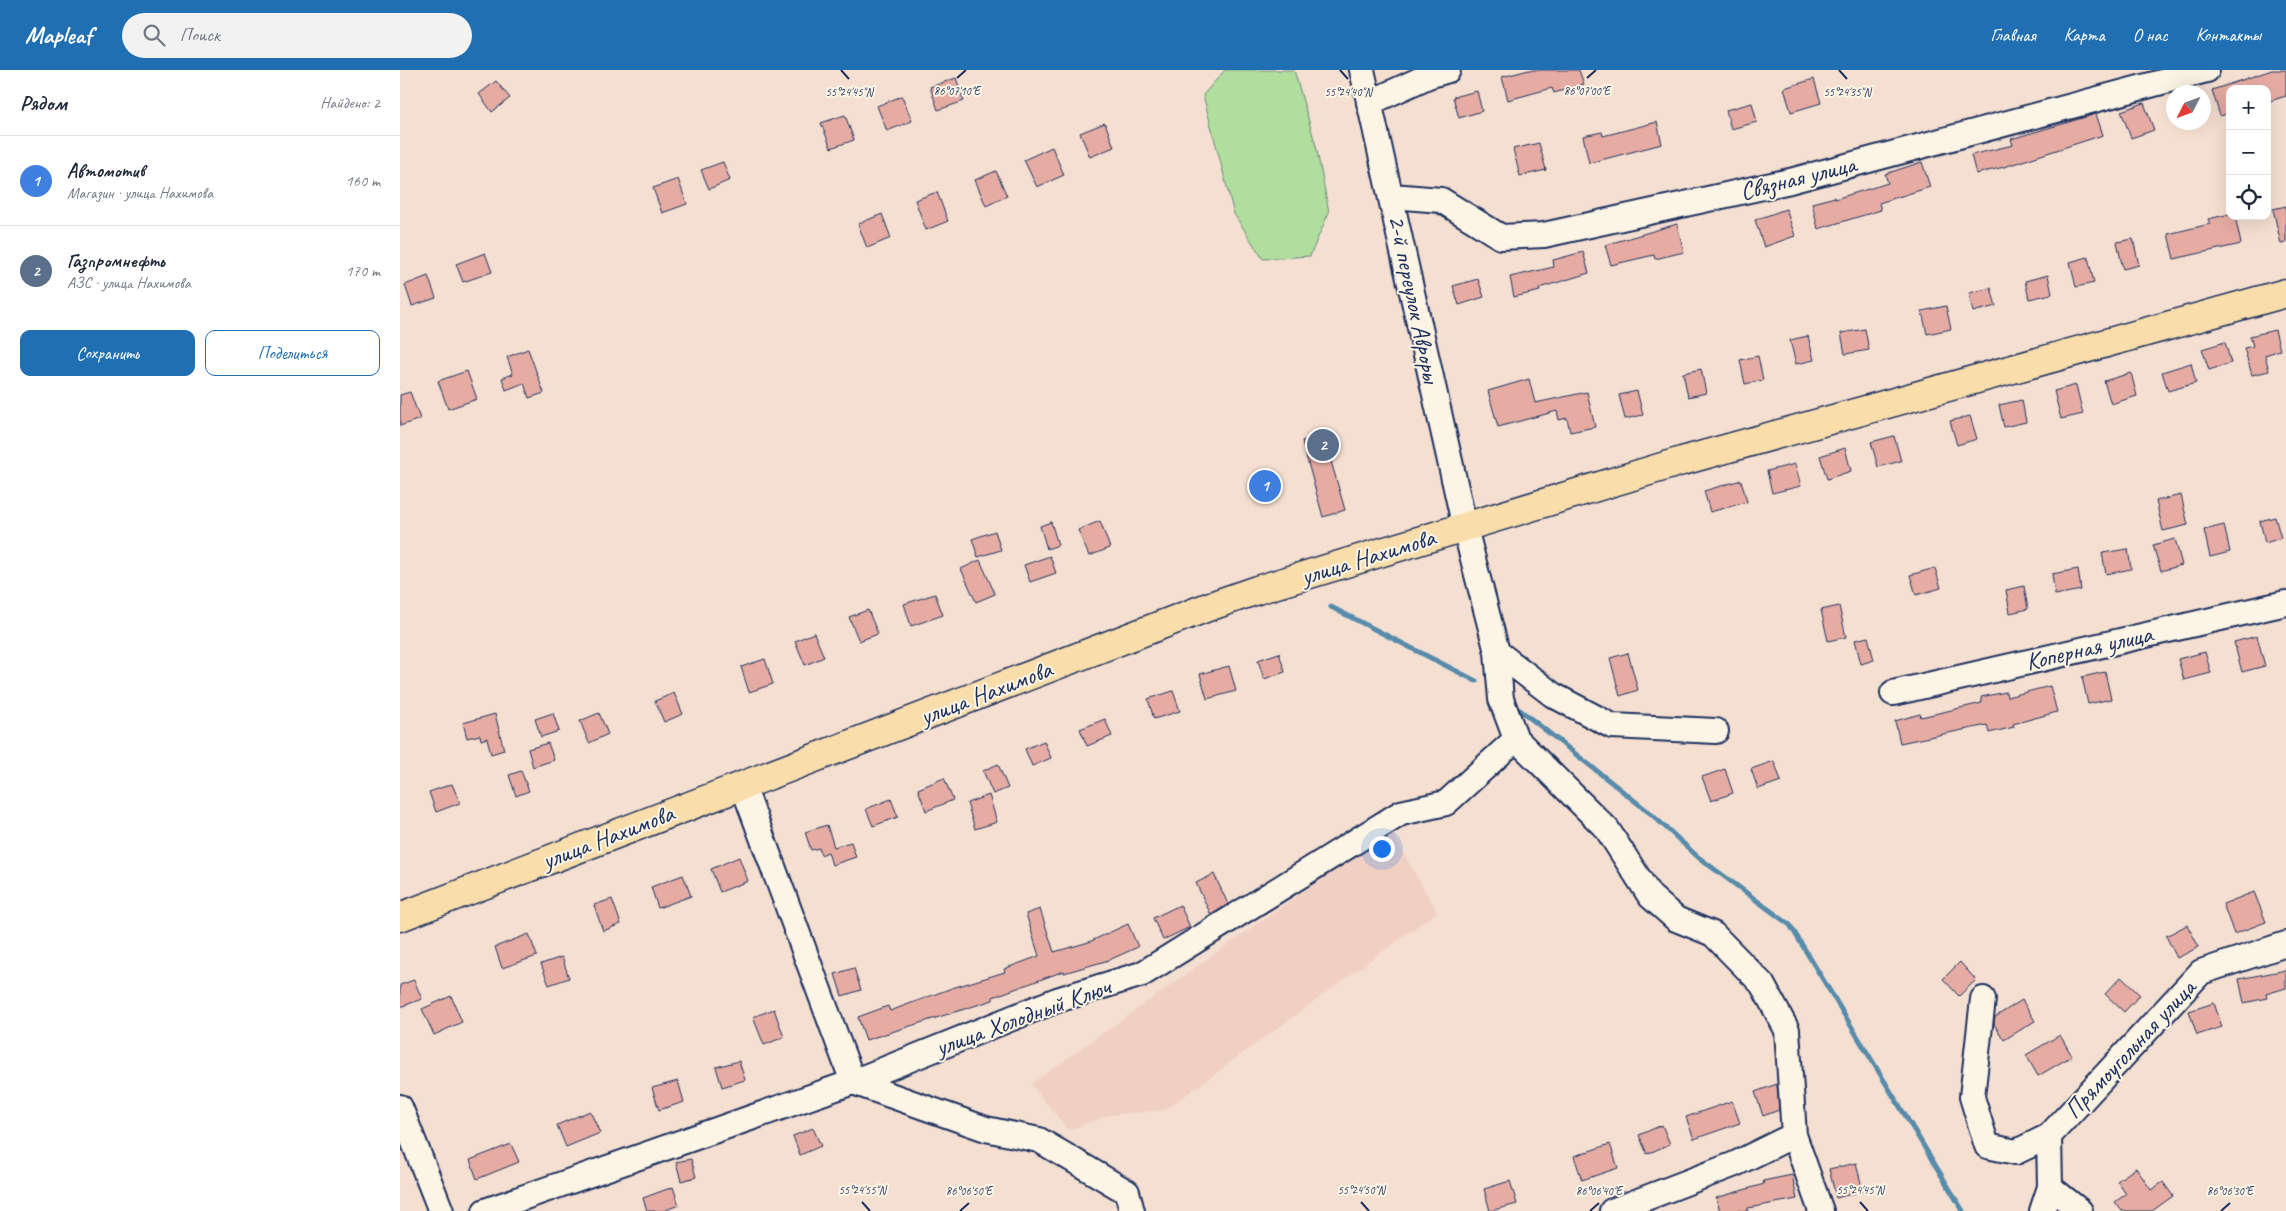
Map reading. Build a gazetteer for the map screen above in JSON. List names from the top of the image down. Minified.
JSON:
{"streets":{"main road":["улица Нахимова"],"street":["Связная улица","2-й переулок Авроры","Коперная улица","улица Холодный Ключ","Прямоугольная улица"]},"crossings":[["Связная улица","2-й переулок Авроры"],["2-й переулок Авроры","улица Нахимова"],["2-й переулок Авроры","улица Холодный Ключ"]],"north":"bottom left","page":{"header":"Mapleaf","search":"Поиск","nav":["Главная","Карта","О нас","Контакты"],"heading":["Рядом","Найдено: 2"],"map_buttons":["+","−"],"list":[{"mark":"1","name":"Автомотив","note":"Магазин · улица Нахимова","value":"160 m"},{"mark":"2","name":"Газпромнефть","note":"АЗС · улица Нахимова","value":"170 m"}],"buttons":["Сохранить","Поделиться"],"pins":["2","1"]},"coordinates":["86°07'10\"E","86°07'00\"E","55°24'45\"N","55°24'40\"N","55°24'35\"N","55°24'55\"N","55°24'50\"N","86°06'50\"E","86°06'40\"E","86°06'30\"E"]}
